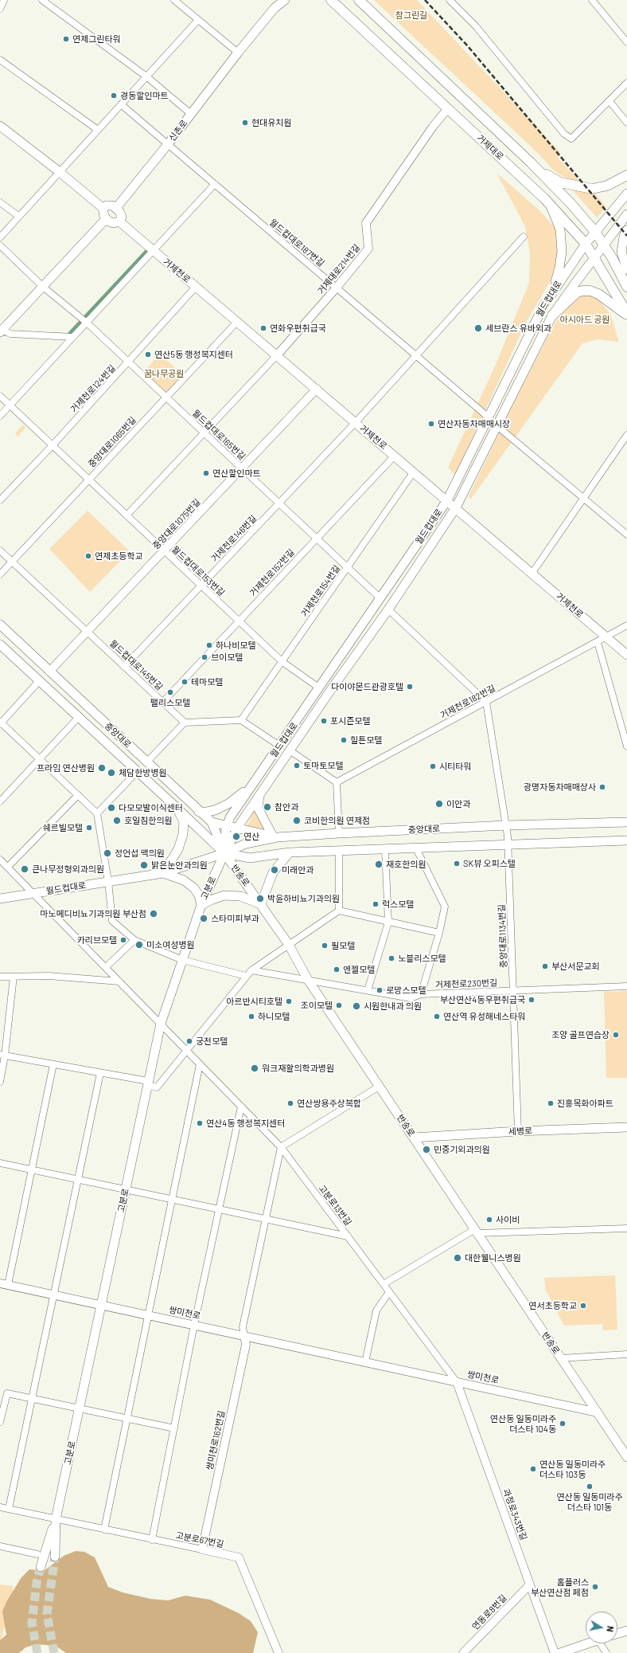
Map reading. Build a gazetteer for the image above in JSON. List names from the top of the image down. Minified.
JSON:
{"streets":{"main road":["신촌로","거제대로","거제천로","월드컵대로","중앙대로","반송로","고분로","세병로"],"street":["월드컵대로187번길","거제대로214번길","거제천로124번길","월드컵대로165번길","중앙대로1065번길","중앙대로1075번길","거제천로146번길","월드컵대로153번길","거제천로152번길","거제천로154번길","월드컵대로145번길","거제천로182번길","중앙대로1134번길","거제천로230번길","고분로13번길","쌍미천로","쌍미천로162번길","과정로343번길","고분로67번길","연동로8번길"]},"crossings":[["신촌로","월드컵대로187번길"],["신촌로","거제천로"],["거제대로","거제대로214번길"],["거제대로","월드컵대로"],["월드컵대로187번길","거제대로214번길"],["월드컵대로187번길","월드컵대로"],["월드컵대로187번길","거제천로146번길"],["거제대로214번길","거제천로"],["거제천로","월드컵대로"],["거제천로","거제천로124번길"],["거제천로","중앙대로1065번길"],["거제천로","중앙대로1075번길"],["거제천로","거제천로146번길"],["거제천로","거제천로152번길"],["거제천로","거제천로154번길"],["거제천로","거제천로182번길"],["월드컵대로","월드컵대로165번길"],["월드컵대로","월드컵대로153번길"],["월드컵대로","중앙대로"],["월드컵대로","반송로"],["월드컵대로","고분로"],["월드컵대로","고분로13번길"],["거제천로124번길","월드컵대로165번길"],["거제천로124번길","월드컵대로153번길"],["월드컵대로165번길","중앙대로1065번길"],["월드컵대로165번길","중앙대로1075번길"],["월드컵대로165번길","거제천로146번길"],["월드컵대로165번길","거제천로152번길"],["월드컵대로165번길","거제천로154번길"],["중앙대로1065번길","월드컵대로153번길"],["중앙대로1065번길","월드컵대로145번길"],["중앙대로1075번길","월드컵대로153번길"],["중앙대로1075번길","월드컵대로145번길"],["중앙대로1075번길","중앙대로"],["거제천로146번길","월드컵대로153번길"],["거제천로146번길","월드컵대로145번길"],["월드컵대로153번길","거제천로152번길"],["월드컵대로153번길","거제천로154번길"],["거제천로152번길","월드컵대로145번길"],["거제천로182번길","중앙대로1134번길"],["중앙대로","반송로"],["중앙대로","고분로"],["중앙대로","중앙대로1134번길"],["반송로","고분로"],["반송로","거제천로230번길"],["반송로","세병로"],["반송로","쌍미천로"],["고분로","고분로13번길"],["고분로","쌍미천로"],["고분로","고분로67번길"],["중앙대로1134번길","거제천로230번길"],["중앙대로1134번길","세병로"],["고분로13번길","쌍미천로"],["고분로13번길","과정로343번길"],["쌍미천로","쌍미천로162번길"],["쌍미천로","과정로343번길"],["쌍미천로162번길","고분로67번길"],["과정로343번길","연동로8번길"]],"parks":["참그린길","아시아드 공원","꿈나무공원"],"places":["연제그린타워","경동할인마트","현대유치원","연화우편취급국","세브란스 유바외과","연산5동 행정복지센터","연산자동차매매시장","연산할인마트","연제초등학교","하나비모텔","브이모텔","테마모텔","다이야몬드관광호텔","팰리스모텔","포시즌모텔","힐튼모텔","토마토모텔","시티타워","프라임 연산병원","체담한방병원","광명자동차매매상사","이안과","참안과","다모모발이식센터","호일침한의원","코비한의원 연제점","쉐르빌모텔","연산","정언섭 맥의원","SK뷰 오피스텔","재호한의원","밝은눈안과의원","큰나무정형외과의원","미래안과","박윤하비뇨기과의원","럭스모텔","마노메디비뇨기과의원 부산점","스타미피부과","카리브모텔","미소여성병원","필모텔","노블리스모텔","부산서문교회","엔젤모텔","로망스모텔","부산연산4동우편취급국","아르반시티호텔","조이모텔","시원한내과 의원","하니모텔","연산역 유성해네스타워","조양 골프연습장","궁전모텔","워크재활의학과병원","연산쌍용주상복합","진흥목화아파트","연산4동 행정복지센터","민중기외과의원","사이비","대한웰니스병원","연서초등학교","연산동 일동미라주 더스타 104동","연산동 일동미라주 더스타 103동","연산동 일동미라주 더스타 101동","홈플러스 부산연산점 페점"],"north":"right"}
